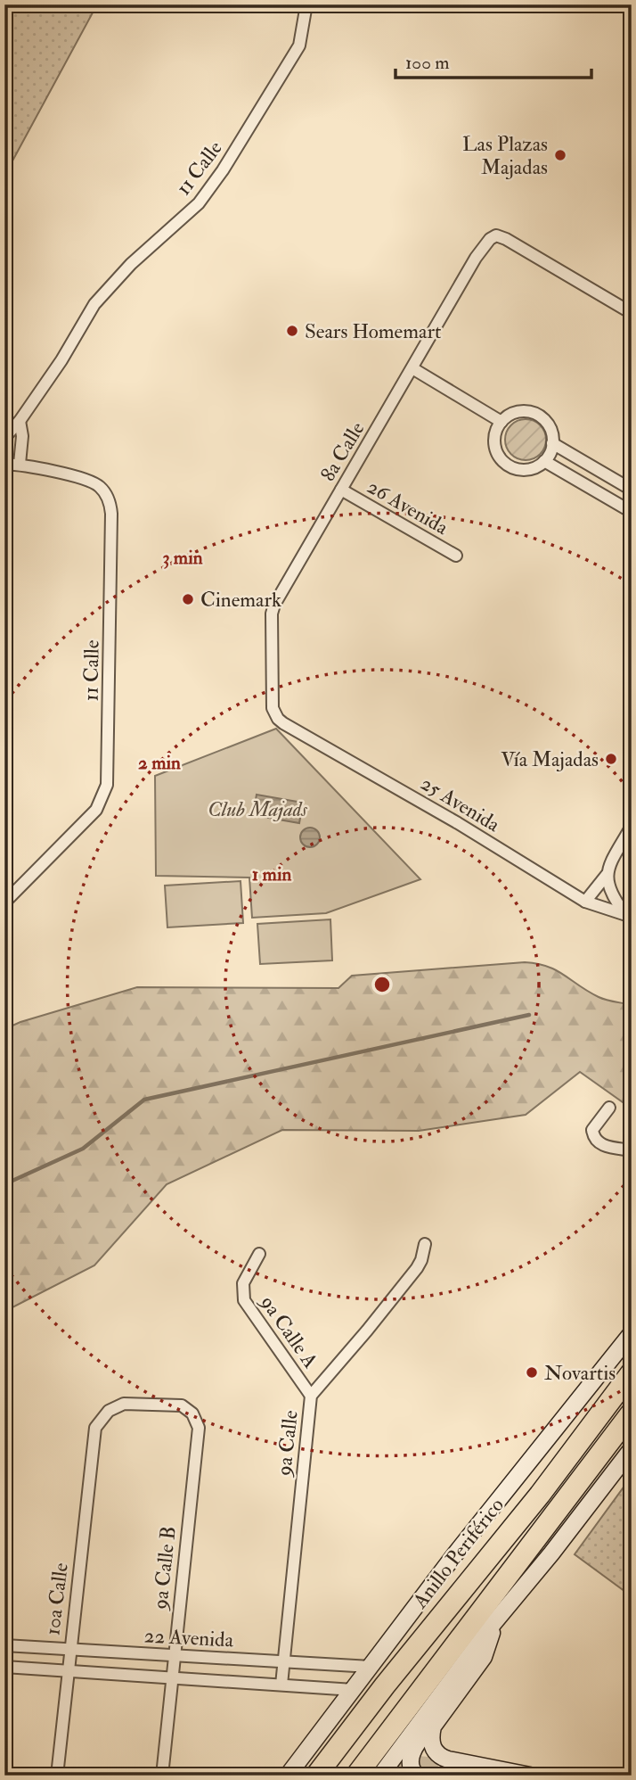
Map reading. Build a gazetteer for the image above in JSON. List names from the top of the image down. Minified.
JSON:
{"streets":{"highway":["Anillo Periférico"],"street":["11 Calle","8a Calle","26 Avenida","25 Avenida","9a Calle A","9a Calle","9a Calle B","10a Calle","22 Avenida"]},"crossings":[["8a Calle","26 Avenida"],["8a Calle","25 Avenida"],["9a Calle A","9a Calle"],["9a Calle","22 Avenida"],["Anillo Periférico","22 Avenida"],["9a Calle B","10a Calle"],["9a Calle B","22 Avenida"],["10a Calle","22 Avenida"]],"parks":["Club Majads"],"places":["Las Plazas Majadas","Sears Homemart","Cinemark","Vía Majadas","Novartis"],"scale_bar":"100 m","rings":["3 min","2 min","1 min"]}
